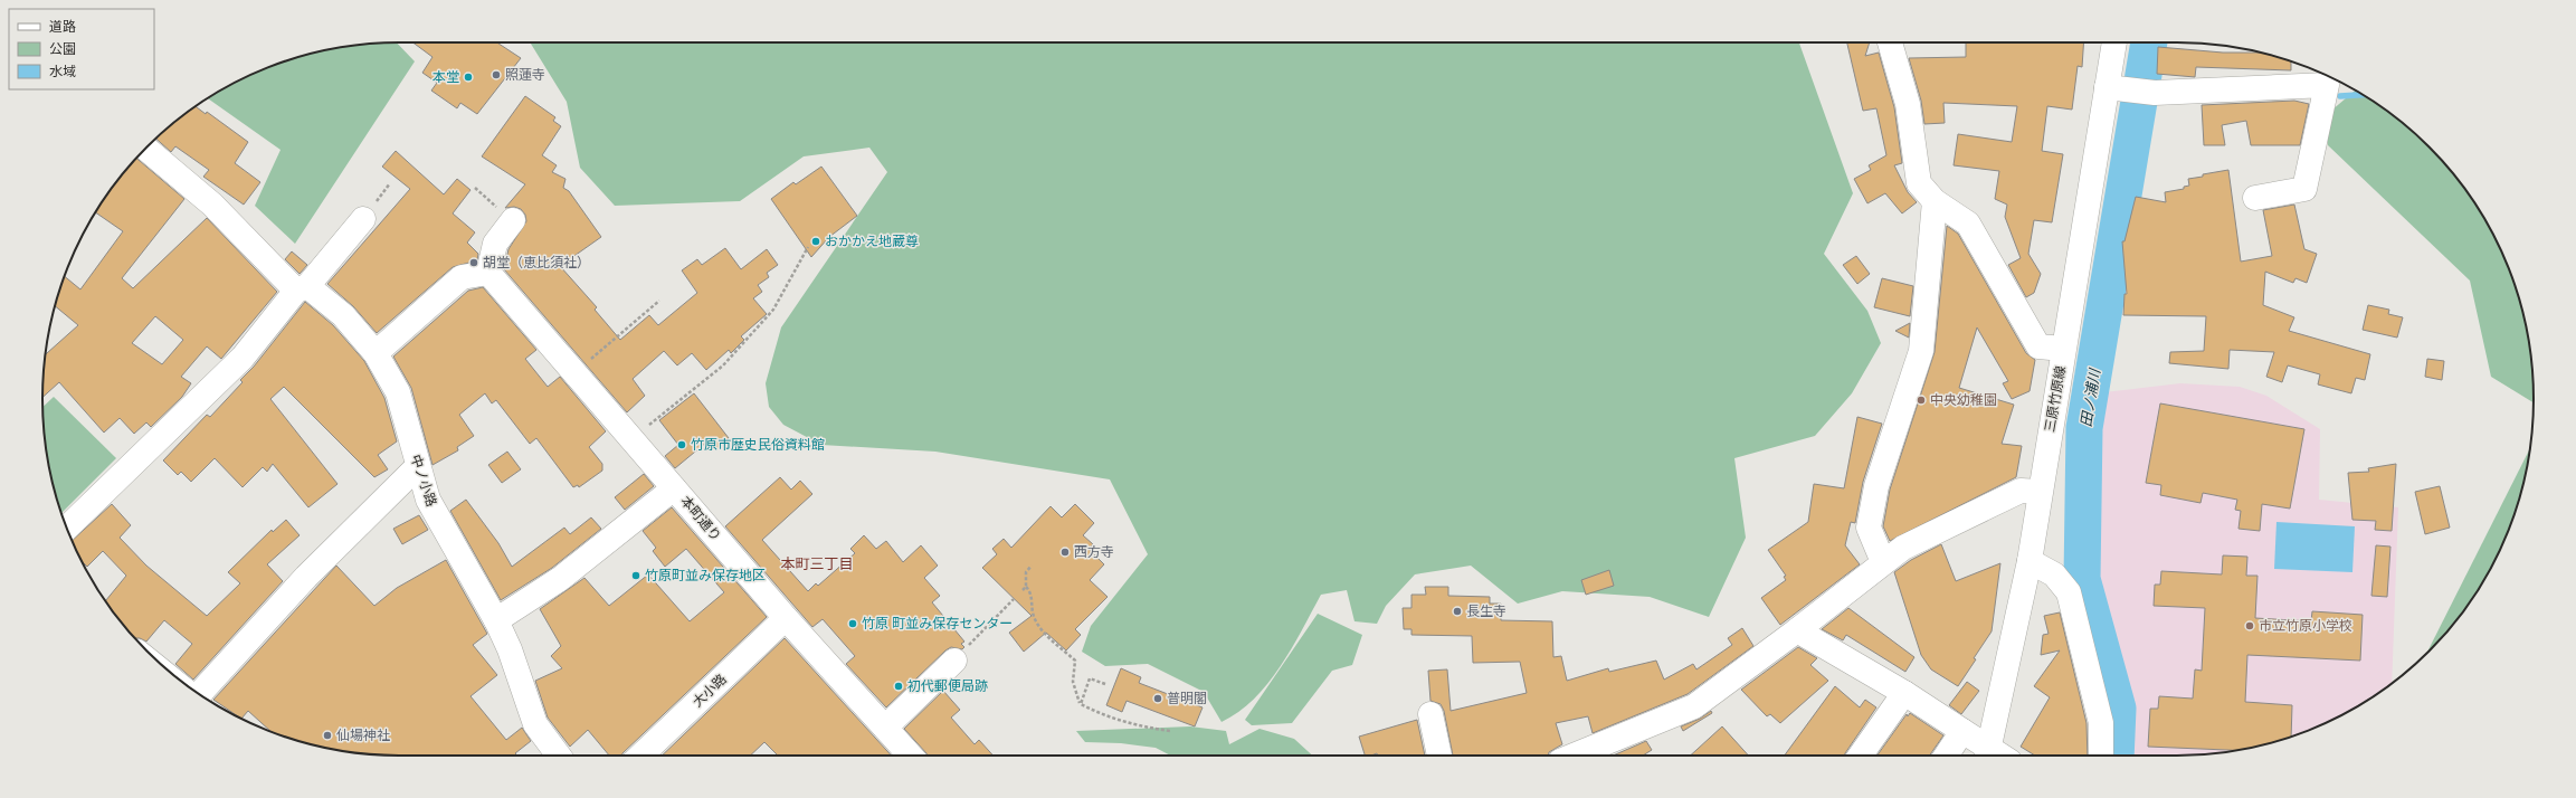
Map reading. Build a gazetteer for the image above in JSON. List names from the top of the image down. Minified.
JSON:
{"streets":{"street":["三原竹原線","中ノ小路","本町通り","大小路"]},"crossings":[["本町通り","大小路"]],"districts":["本町三丁目"],"water":["田ノ浦川"],"places":["照蓮寺","本堂","おかかえ地蔵尊","胡堂（恵比須社）","中央幼稚園","竹原市歴史民俗資料館","西方寺","竹原町並み保存地区","長生寺","竹原 町並み保存センター","市立竹原小学校","初代郵便局跡","普明閣","仙場神社"],"legend":["道路","公園","水域"]}
